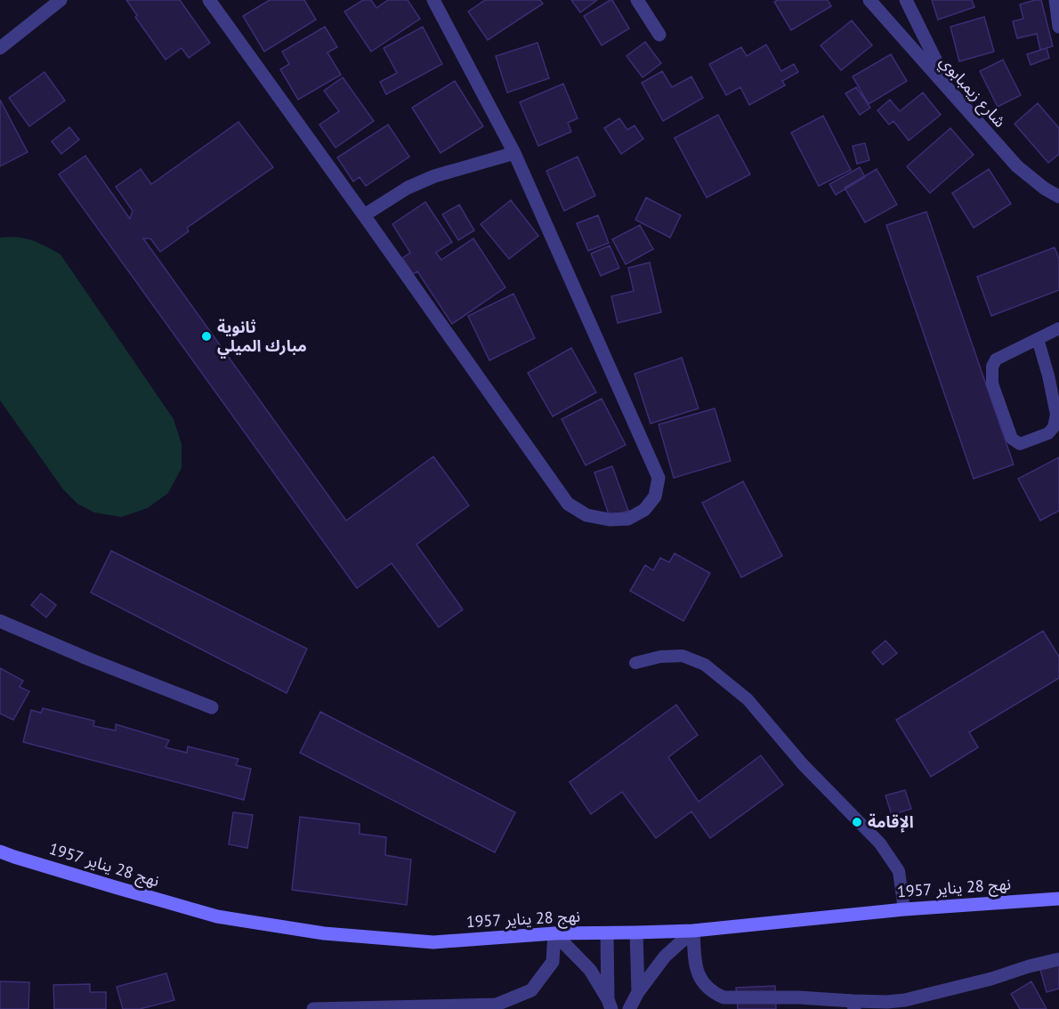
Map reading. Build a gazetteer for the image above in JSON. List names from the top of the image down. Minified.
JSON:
{"streets":{"street":["شارع زيمبابوي","نهج 28 يناير 1957"]},"places":["ثانوية مبارك الميلي","الإقامة"]}
